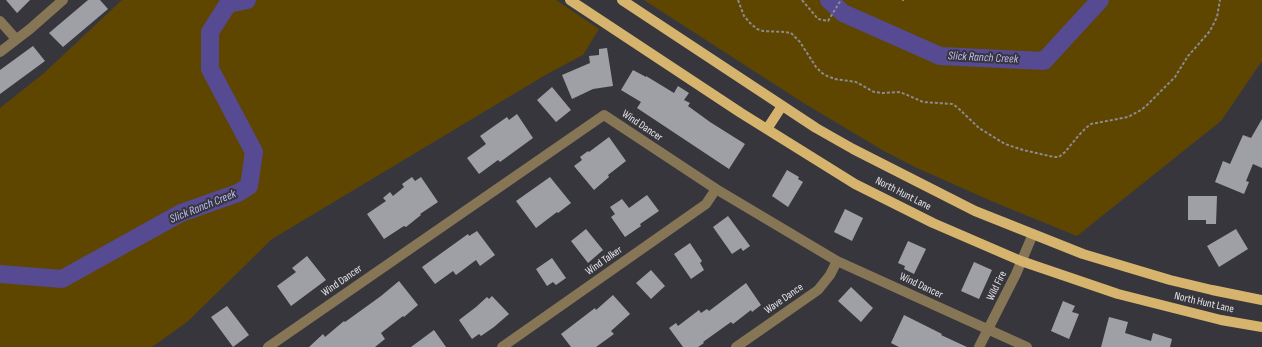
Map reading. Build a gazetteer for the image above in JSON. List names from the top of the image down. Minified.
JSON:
{"streets":{"main road":["North Hunt Lane"],"street":["Wind Dancer","Wind Talker","Wild Fire","Wave Dance"]},"crossings":[["Wind Dancer","Wind Talker"],["Wind Dancer","Wild Fire"],["Wind Dancer","Wave Dance"],["North Hunt Lane","Wild Fire"]],"water":["Slick Ranch Creek"]}
